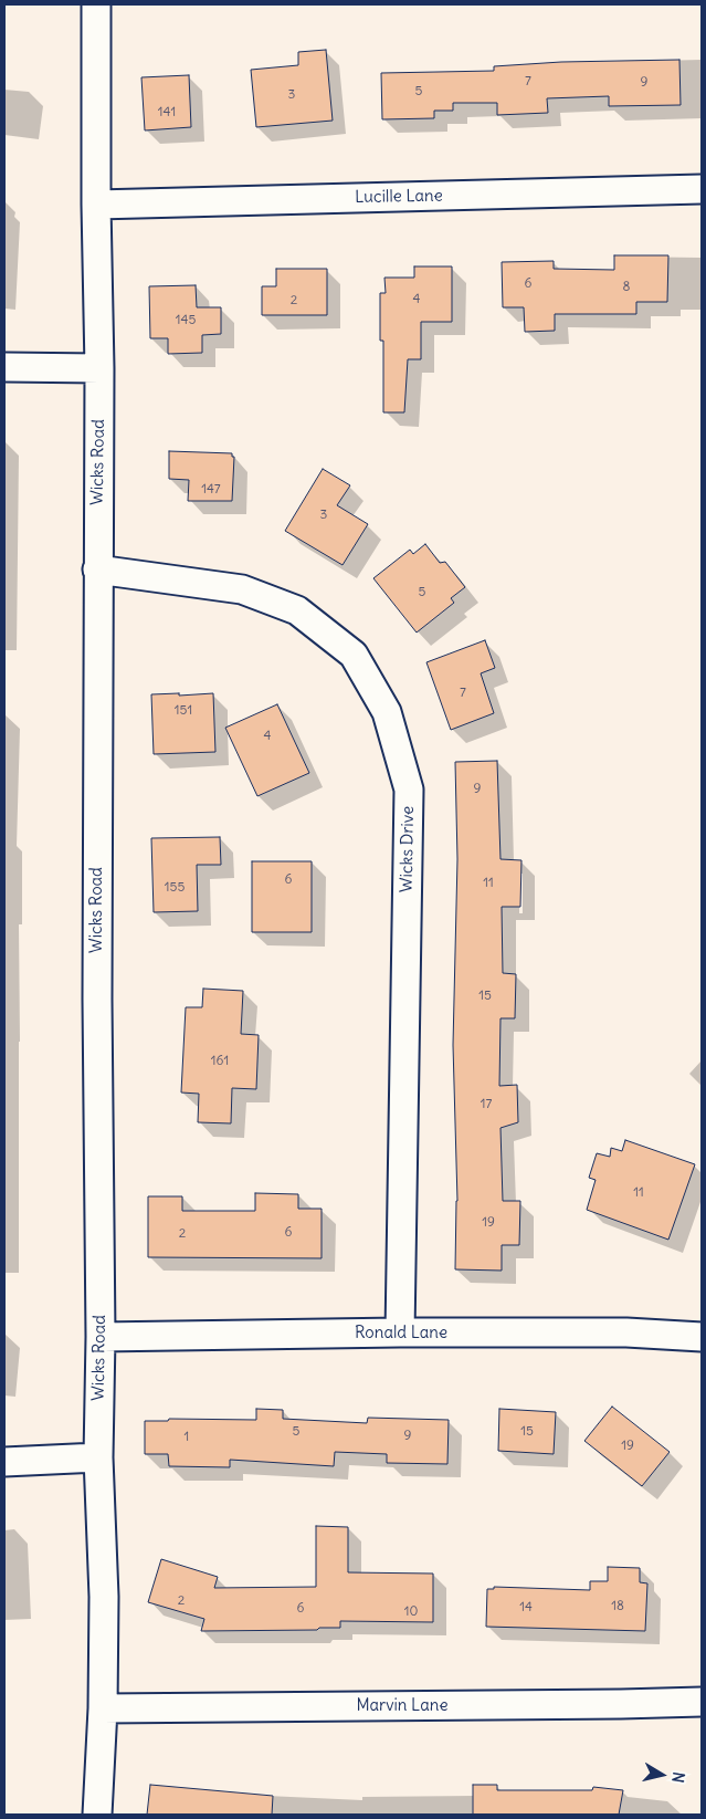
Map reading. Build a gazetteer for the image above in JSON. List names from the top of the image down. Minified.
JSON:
{"streets":{"street":["Lucille Lane","Wicks Road","Wicks Drive","Ronald Lane","Marvin Lane"]},"crossings":[["Lucille Lane","Wicks Road"],["Wicks Road","Wicks Drive"],["Wicks Road","Ronald Lane"],["Wicks Road","Marvin Lane"],["Wicks Drive","Ronald Lane"]],"house_numbers":["7","9","5","3","141","6","8","4","2","145","147","3","5","7","151","4","9","6","11","155","15","161","17","11","19","6","2","5","15","9","1","19","2","18","14","6","10"],"north":"right"}
